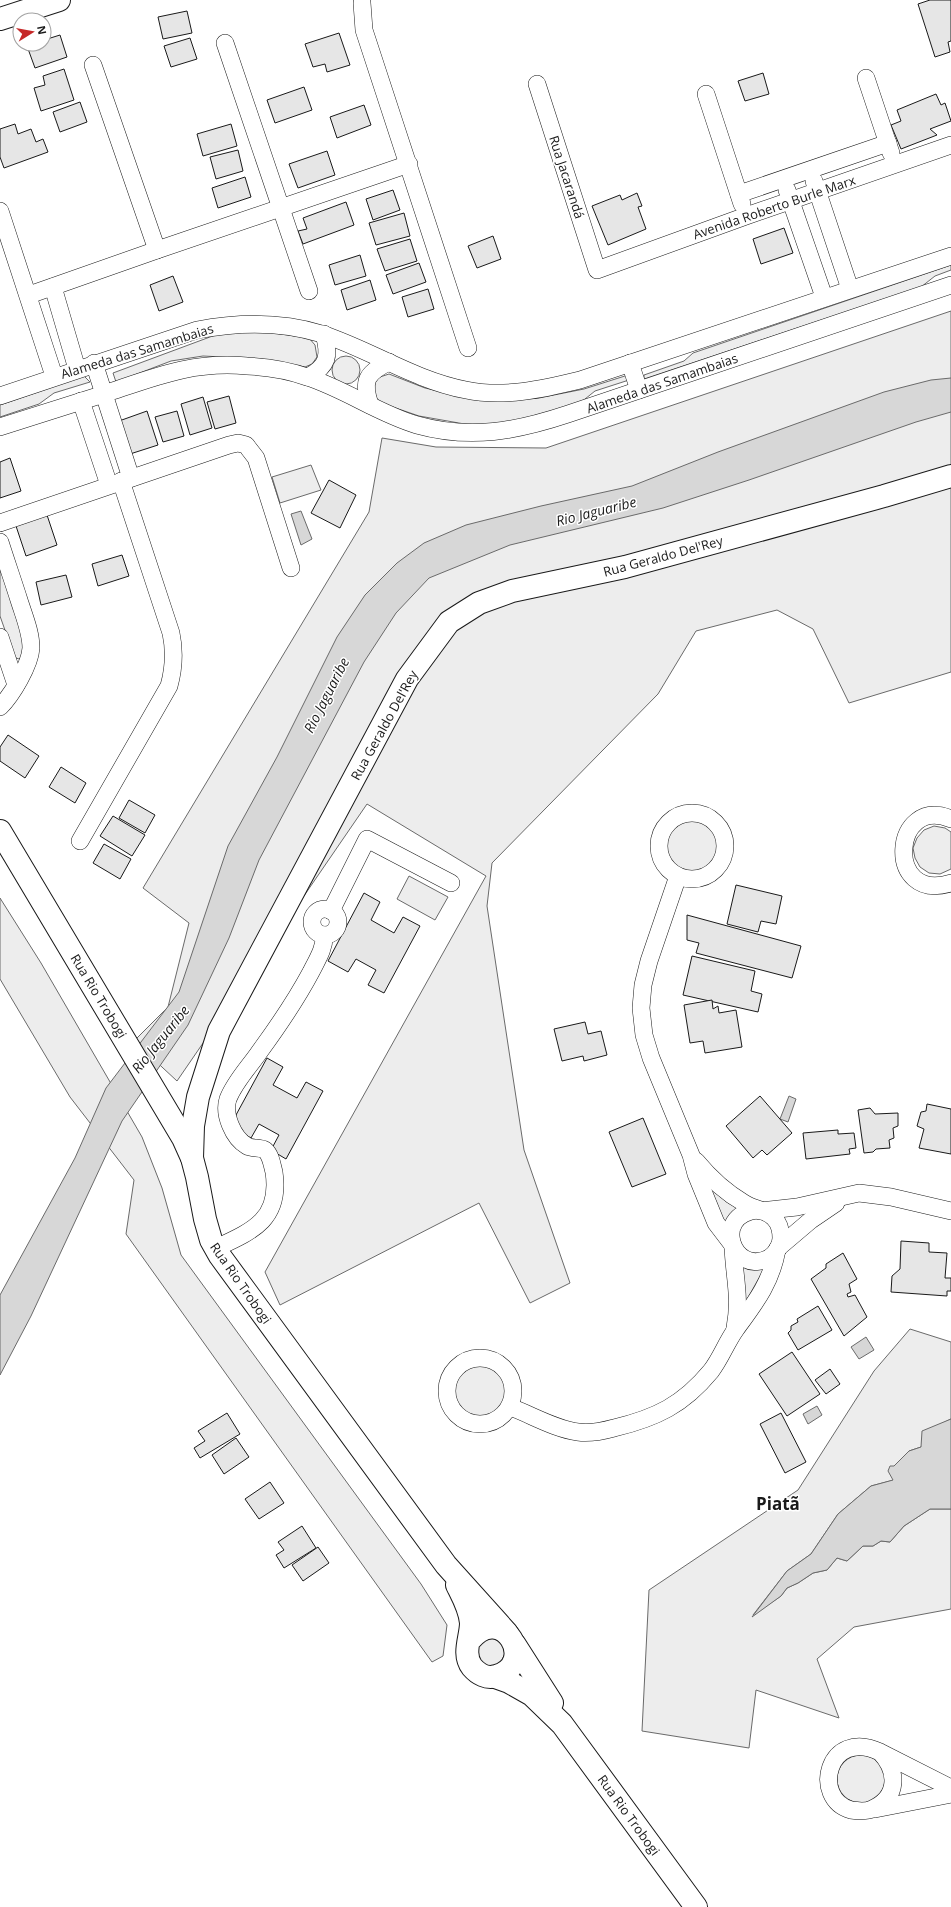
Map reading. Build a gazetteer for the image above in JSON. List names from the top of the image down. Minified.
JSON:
{"streets":{"main road":["Rua Geraldo Del'Rey","Rua Rio Trobogi"],"street":["Rua Jacarandá","Avenida Roberto Burle Marx","Alameda das Samambaias"]},"crossings":[["Rua Jacarandá","Avenida Roberto Burle Marx"],["Rua Geraldo Del'Rey","Rua Rio Trobogi"]],"districts":["Piatã"],"water":["Rio Jaguaribe"],"north":"right"}
